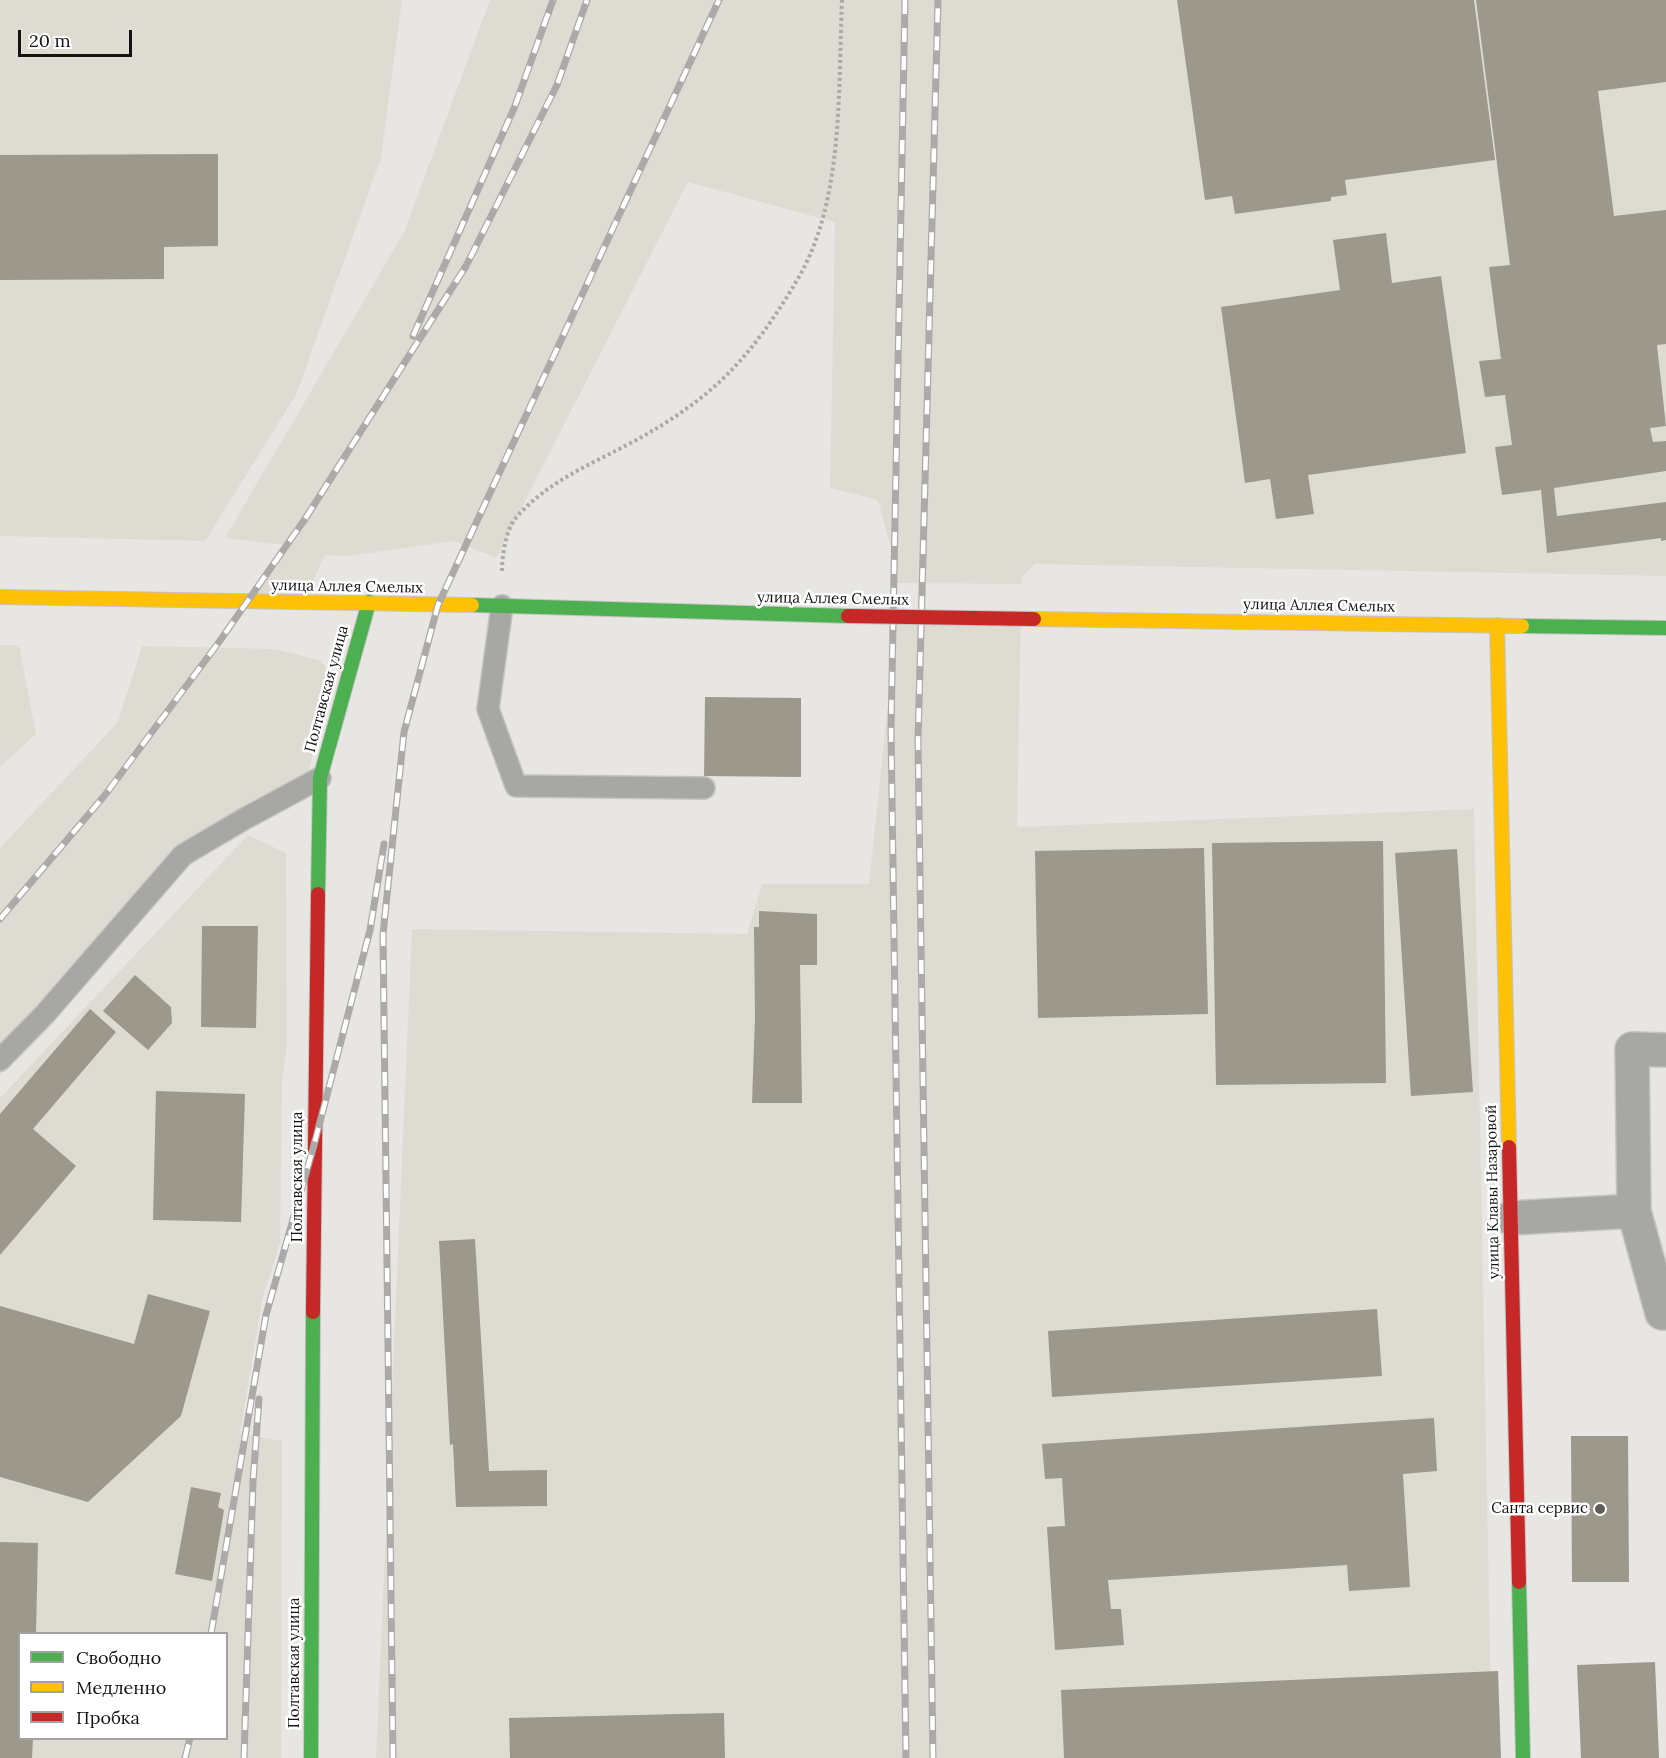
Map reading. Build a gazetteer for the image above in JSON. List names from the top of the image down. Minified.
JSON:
{"streets":{"street":["улица Аллея Смелых","Полтавская улица","улица Клавы Назаровой"]},"crossings":[["улица Аллея Смелых","Полтавская улица"],["улица Аллея Смелых","улица Клавы Назаровой"]],"places":["Санта сервис"],"legend":["Свободно","Медленно","Пробка"],"scale_bar":"20 m"}
